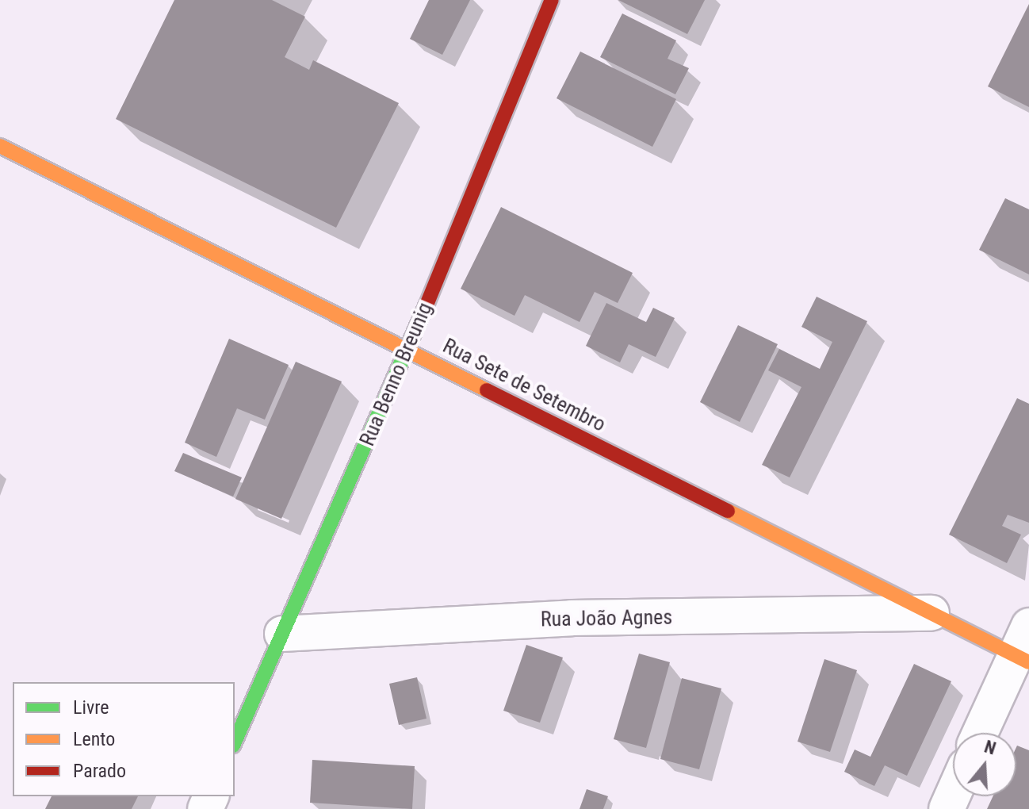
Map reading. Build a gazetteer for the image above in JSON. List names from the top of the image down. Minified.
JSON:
{"streets":{"street":["Rua Benno Breunig","Rua Sete de Setembro","Rua João Agnes"]},"crossings":[["Rua Benno Breunig","Rua Sete de Setembro"],["Rua Benno Breunig","Rua João Agnes"],["Rua Sete de Setembro","Rua João Agnes"]],"legend":["Livre","Lento","Parado"],"north":"top"}
